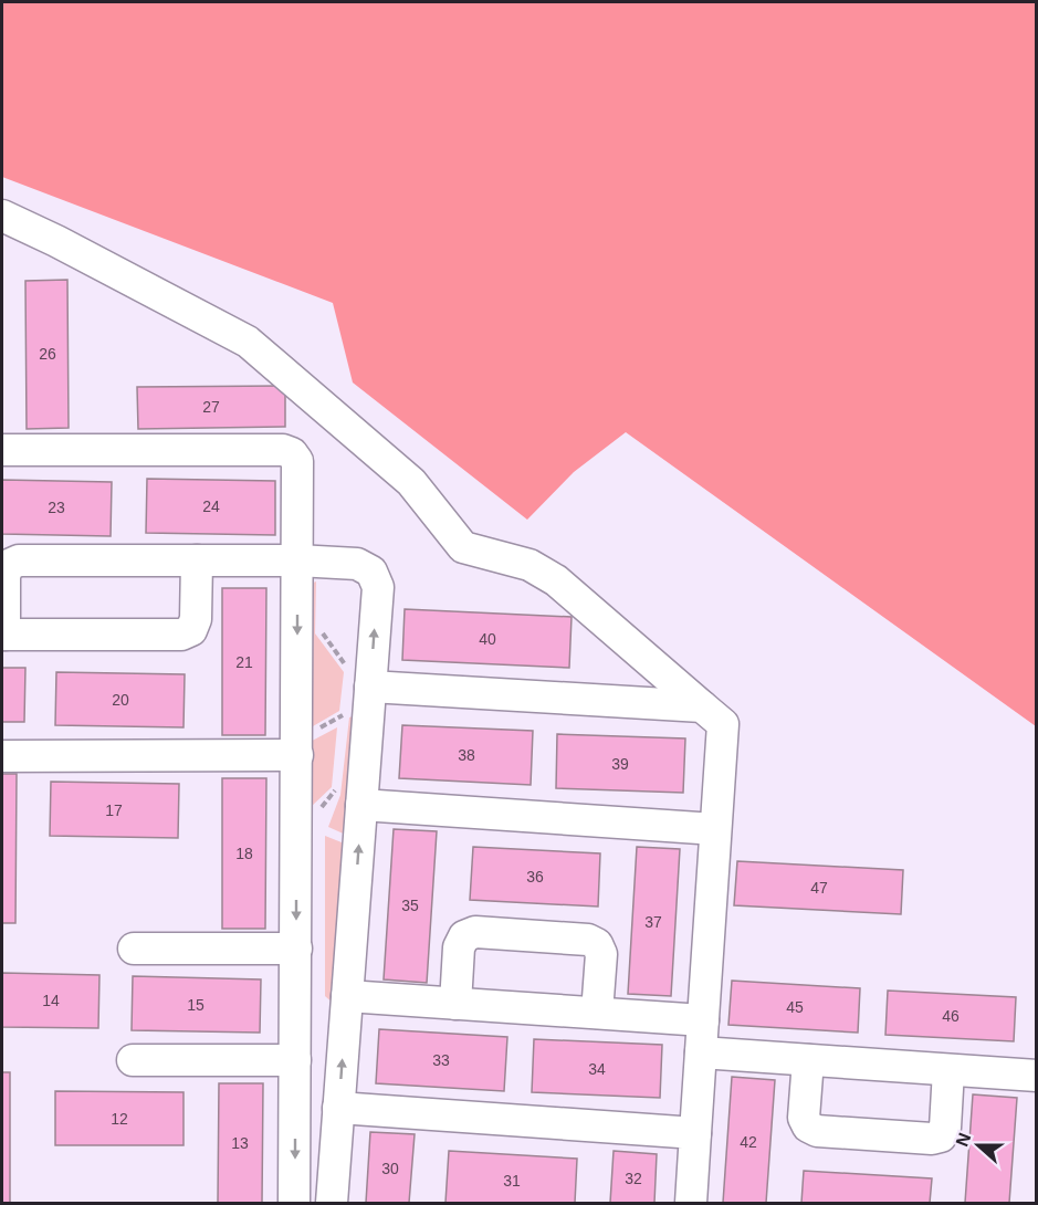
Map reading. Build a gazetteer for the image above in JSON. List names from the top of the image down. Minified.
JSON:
{"house_numbers":["26","27","24","23","40","21","20","38","39","17","18","36","47","35","37","14","15","45","46","33","34","12","42","13","30","32","31"],"north":"left"}
